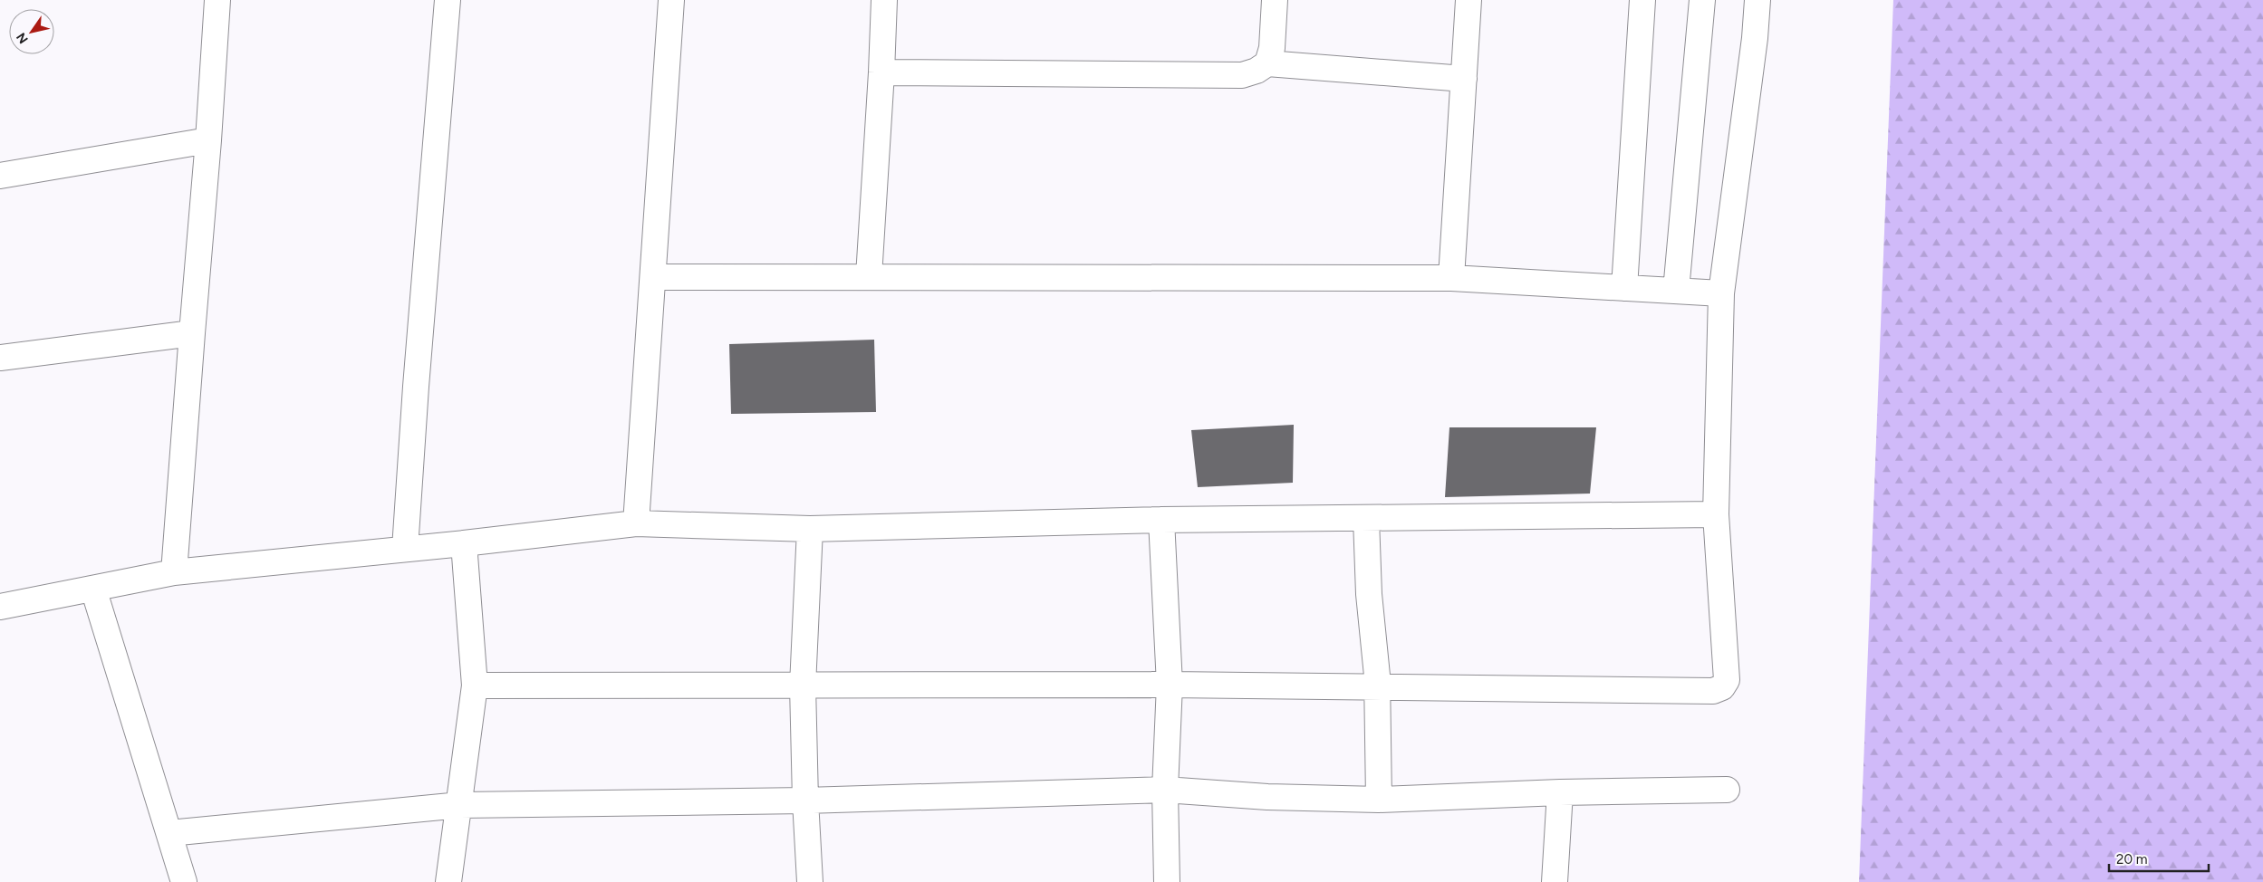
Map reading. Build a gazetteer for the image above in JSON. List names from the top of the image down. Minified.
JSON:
{"scale_bar":"20 m","north":"bottom left"}
